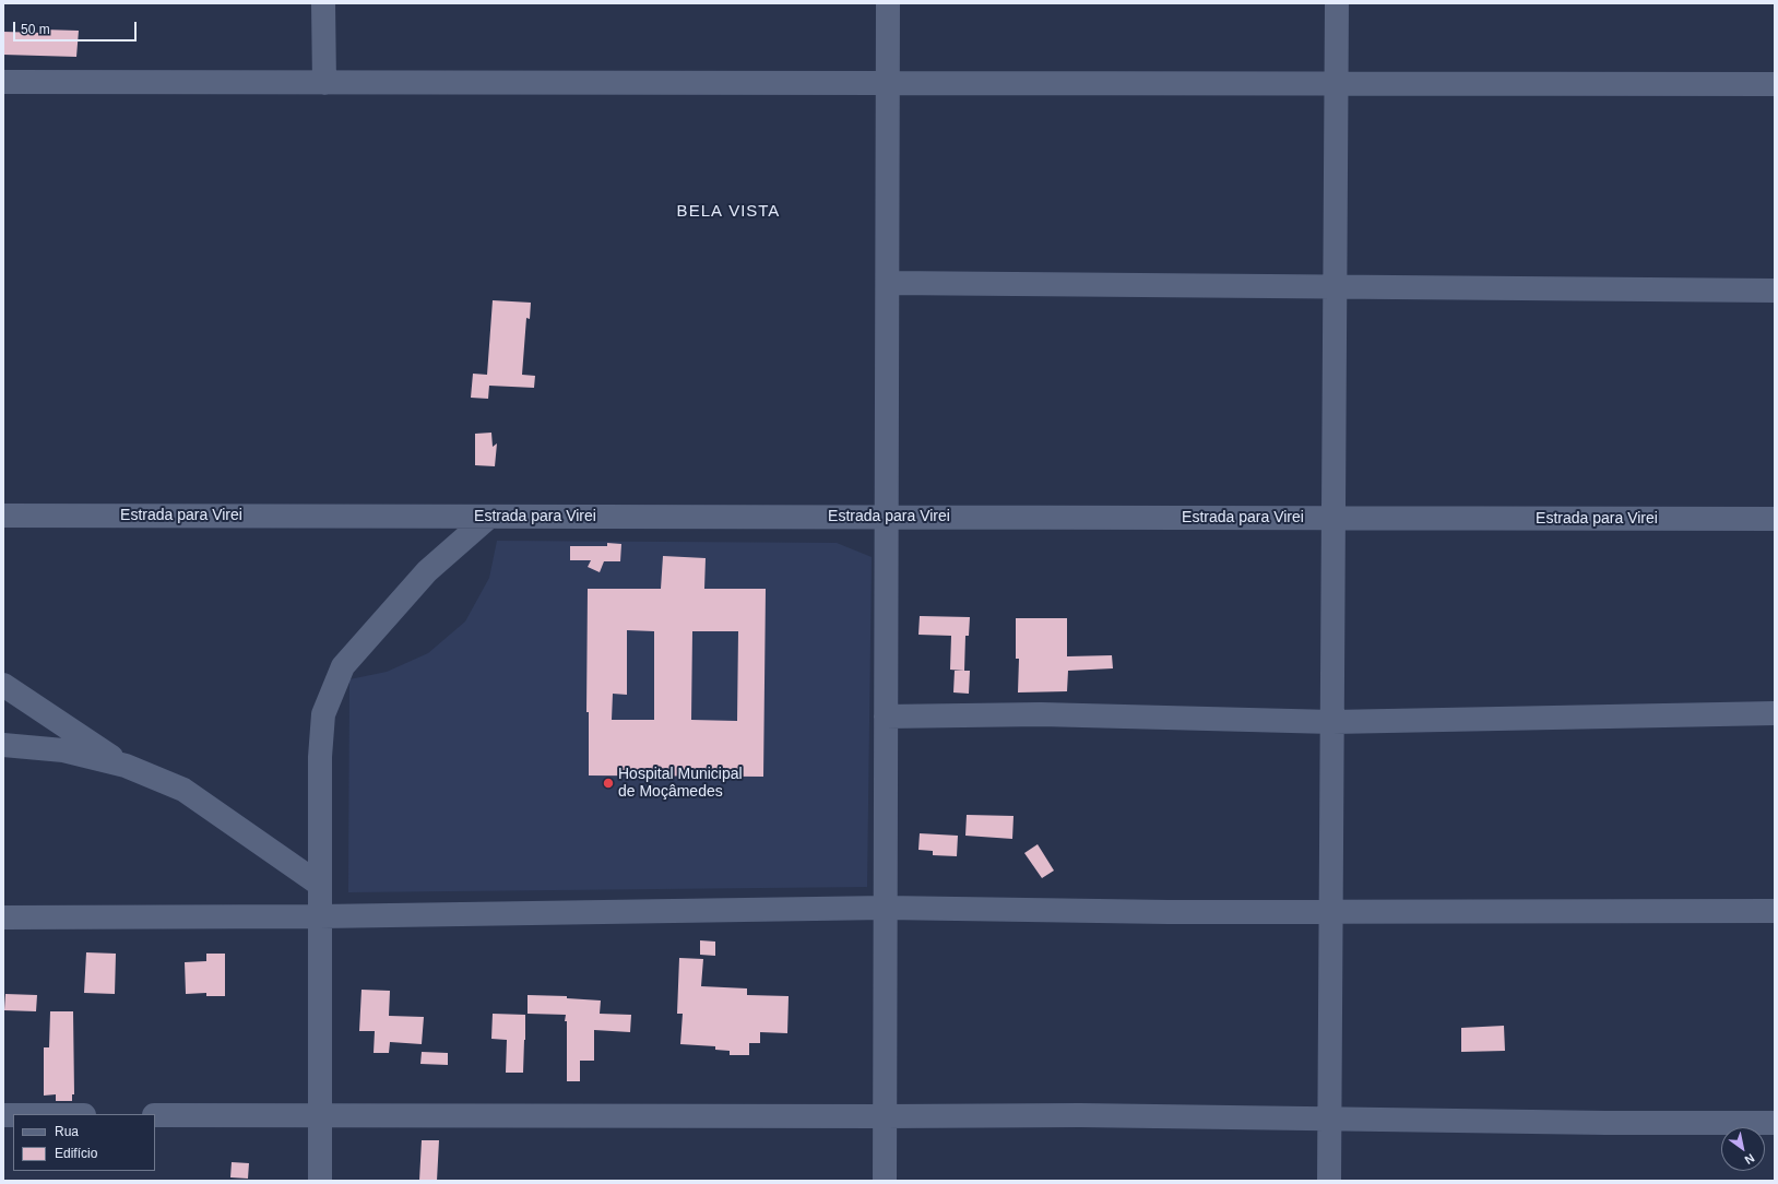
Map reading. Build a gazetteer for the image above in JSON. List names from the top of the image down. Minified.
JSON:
{"streets":{"street":["Estrada para Virei"]},"districts":["BELA VISTA"],"places":["Hospital Municipal de Moçâmedes"],"legend":["Rua","Edifício"],"scale_bar":"50 m","north":"bottom right"}
